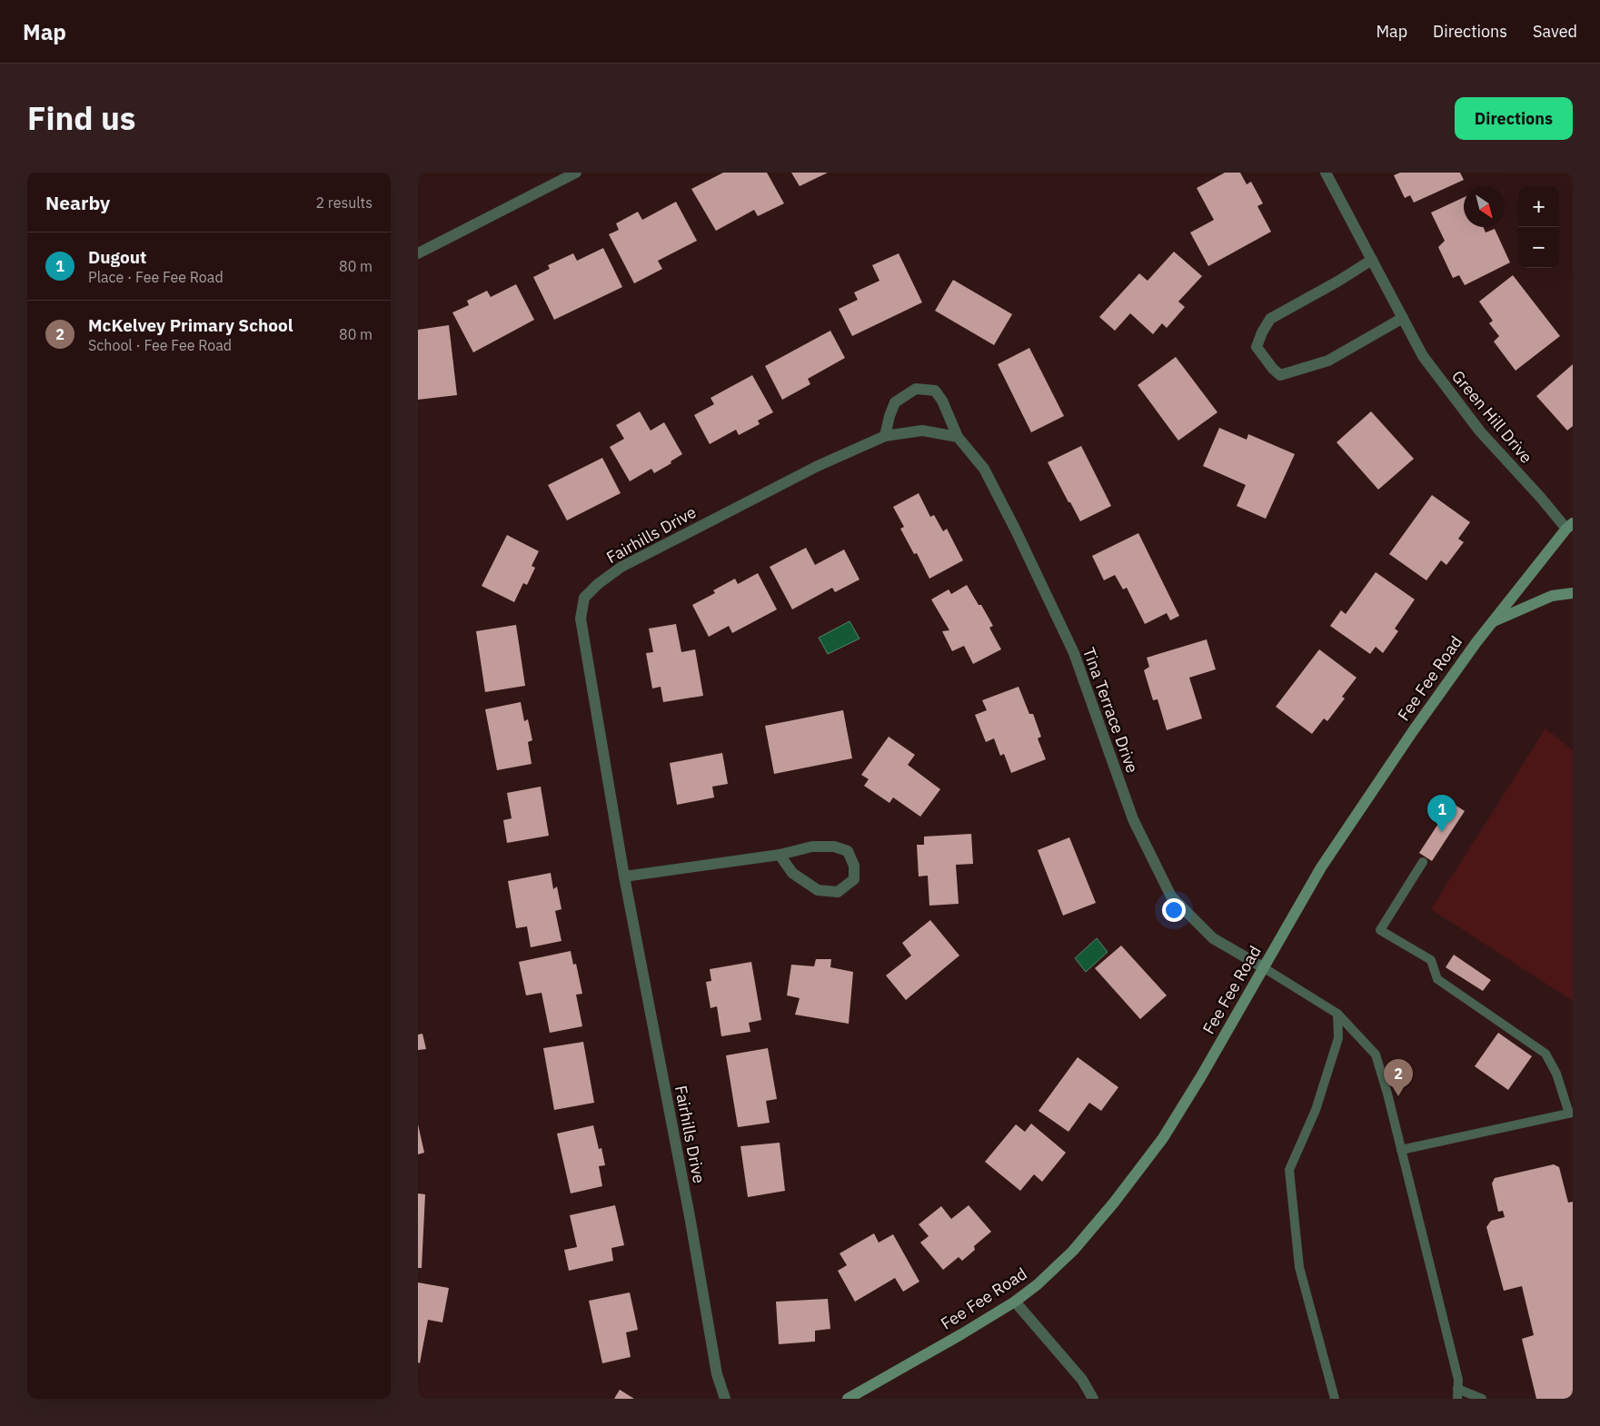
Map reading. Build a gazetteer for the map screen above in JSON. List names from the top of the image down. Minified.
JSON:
{"streets":{"street":["Green Hill Drive","Fairhills Drive","Fee Fee Road","Tina Terrace Drive"]},"crossings":[["Green Hill Drive","Fee Fee Road"],["Fairhills Drive","Tina Terrace Drive"],["Fee Fee Road","Tina Terrace Drive"]],"north":"bottom right","page":{"header":"Map","nav":["Map","Directions","Saved"],"title":"Find us","buttons":"Directions","heading":["Nearby","2 results"],"map_buttons":["+","−"],"list":[{"mark":"1","name":"Dugout","note":"Place · Fee Fee Road","value":"80 m"},{"mark":"2","name":"McKelvey Primary School","note":"School · Fee Fee Road","value":"80 m"}],"pins":["1","2"]}}
